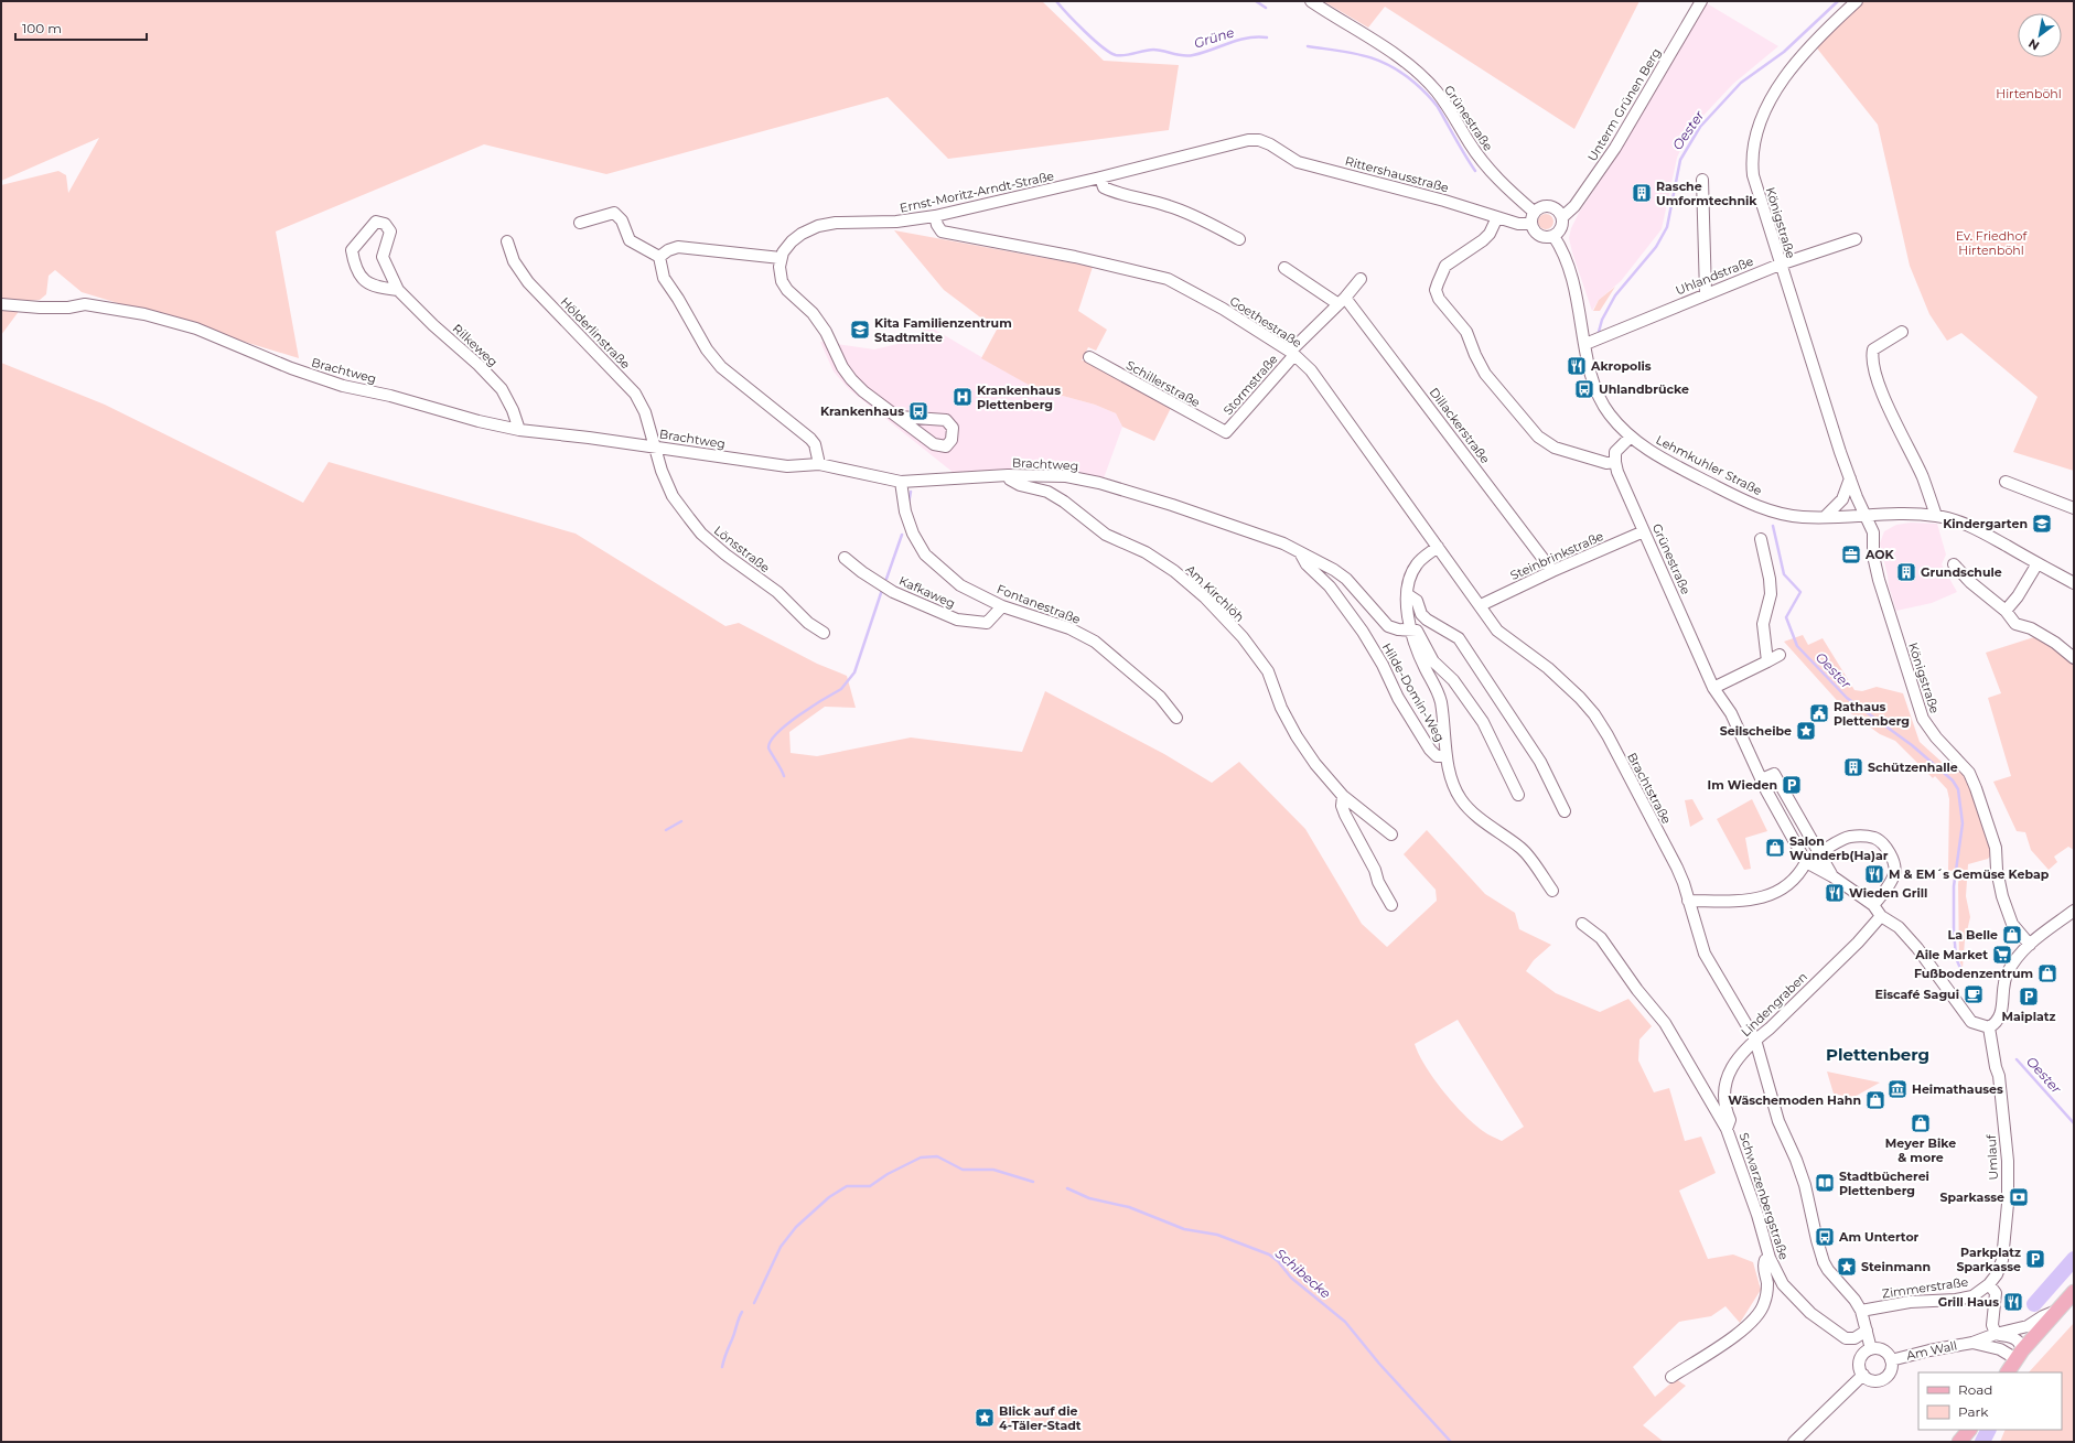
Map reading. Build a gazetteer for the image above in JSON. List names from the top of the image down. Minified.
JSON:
{"streets":{"main road":["Am Wall"],"street":["Unterm Grünen Berg","Grünestraße","Rittershausstraße","Ernst-Moritz-Arndt-Straße","Königstraße","Uhlandstraße","Goethestraße","Hölderlinstraße","Rilkeweg","Brachtweg","Schillerstraße","Stormstraße","Dillackerstraße","Lehmkuhler Straße","Lönsstraße","Steinbrinkstraße","Kafkaweg","Am Kirchlöh","Fontanestraße","Hilde-Domin-Weg","Brachtstraße","Lindengraben","Umlauf","Schwarzenbergstraße","Zimmerstraße"]},"crossings":[["Unterm Grünen Berg","Grünestraße"],["Unterm Grünen Berg","Rittershausstraße"],["Grünestraße","Rittershausstraße"],["Grünestraße","Steinbrinkstraße"],["Rittershausstraße","Ernst-Moritz-Arndt-Straße"],["Ernst-Moritz-Arndt-Straße","Goethestraße"],["Königstraße","Uhlandstraße"],["Königstraße","Lehmkuhler Straße"],["Goethestraße","Stormstraße"],["Goethestraße","Steinbrinkstraße"],["Goethestraße","Brachtstraße"],["Hölderlinstraße","Brachtweg"],["Hölderlinstraße","Lönsstraße"],["Rilkeweg","Brachtweg"],["Brachtweg","Lönsstraße"],["Brachtweg","Am Kirchlöh"],["Brachtweg","Fontanestraße"],["Brachtweg","Hilde-Domin-Weg"],["Schillerstraße","Stormstraße"],["Stormstraße","Dillackerstraße"],["Dillackerstraße","Steinbrinkstraße"],["Steinbrinkstraße","Brachtstraße"],["Kafkaweg","Fontanestraße"],["Brachtstraße","Lindengraben"],["Brachtstraße","Zimmerstraße"],["Lindengraben","Schwarzenbergstraße"],["Umlauf","Zimmerstraße"]],"districts":["Plettenberg"],"water":["Grüne","Oester","Schibecke"],"parks":["Hirtenböhl","Ev. Friedhof Hirtenböhl"],"places":{"building":["Rasche Umformtechnik","Grundschule","Schützenhalle"],"school or university":["Kita Familienzentrum Stadtmitte","Kindergarten"],"restaurant":["Akropolis","M & EM´s Gemüse Kebap","Wieden Grill","Grill Haus"],"bus stop":["Uhlandbrücke","Krankenhaus","Am Untertor"],"hospital":["Krankenhaus Plettenberg"],"office":["AOK"],"public building":["Rathaus Plettenberg"],"place":["Seilscheibe","Steinmann","Blick auf die 4-Täler-Stadt"],"parking":["Im Wieden","Maiplatz","Parkplatz Sparkasse"],"shop":["Salon Wunderb(Ha)ar","La Belle","Fußbodenzentrum","Wäschemoden Hahn","Meyer Bike & more"],"supermarket":["Aile Market"],"cafe":["Eiscafé Sagui"],"museum":["Heimathauses"],"library":["Stadtbücherei Plettenberg"],"bank":["Sparkasse"]},"legend":["Road","Park"],"scale_bar":"100 m","north":"bottom left"}
